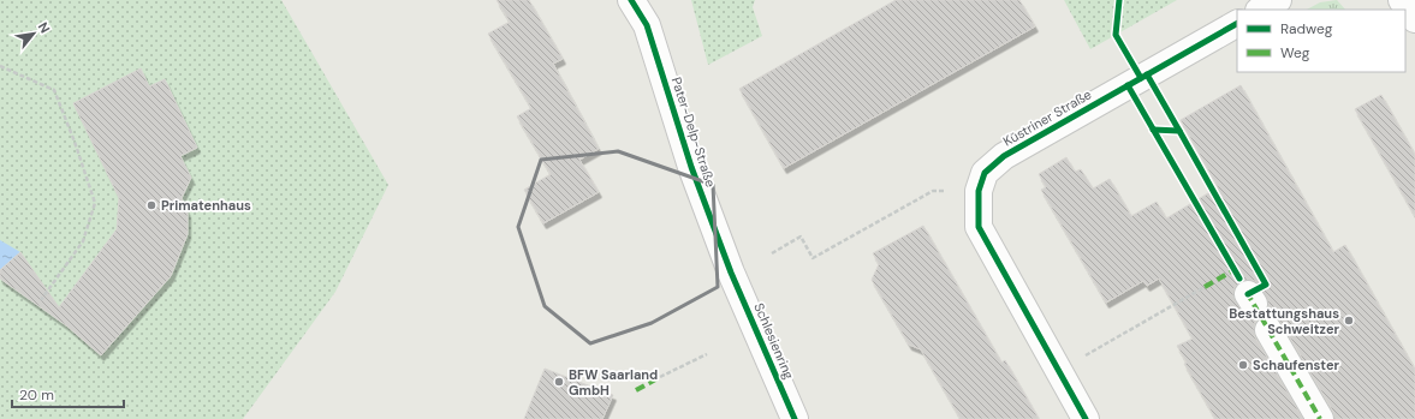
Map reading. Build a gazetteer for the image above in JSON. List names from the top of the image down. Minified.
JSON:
{"streets":{"street":["Küstriner Straße","Pater-Delp-Straße","Schlesienring"]},"crossings":[["Pater-Delp-Straße","Schlesienring"]],"places":["Primatenhaus","Bestattungshaus Schweitzer","Schaufenster","BFW Saarland GmbH"],"legend":["Radweg","Weg"],"scale_bar":"20 m","north":"top right"}
